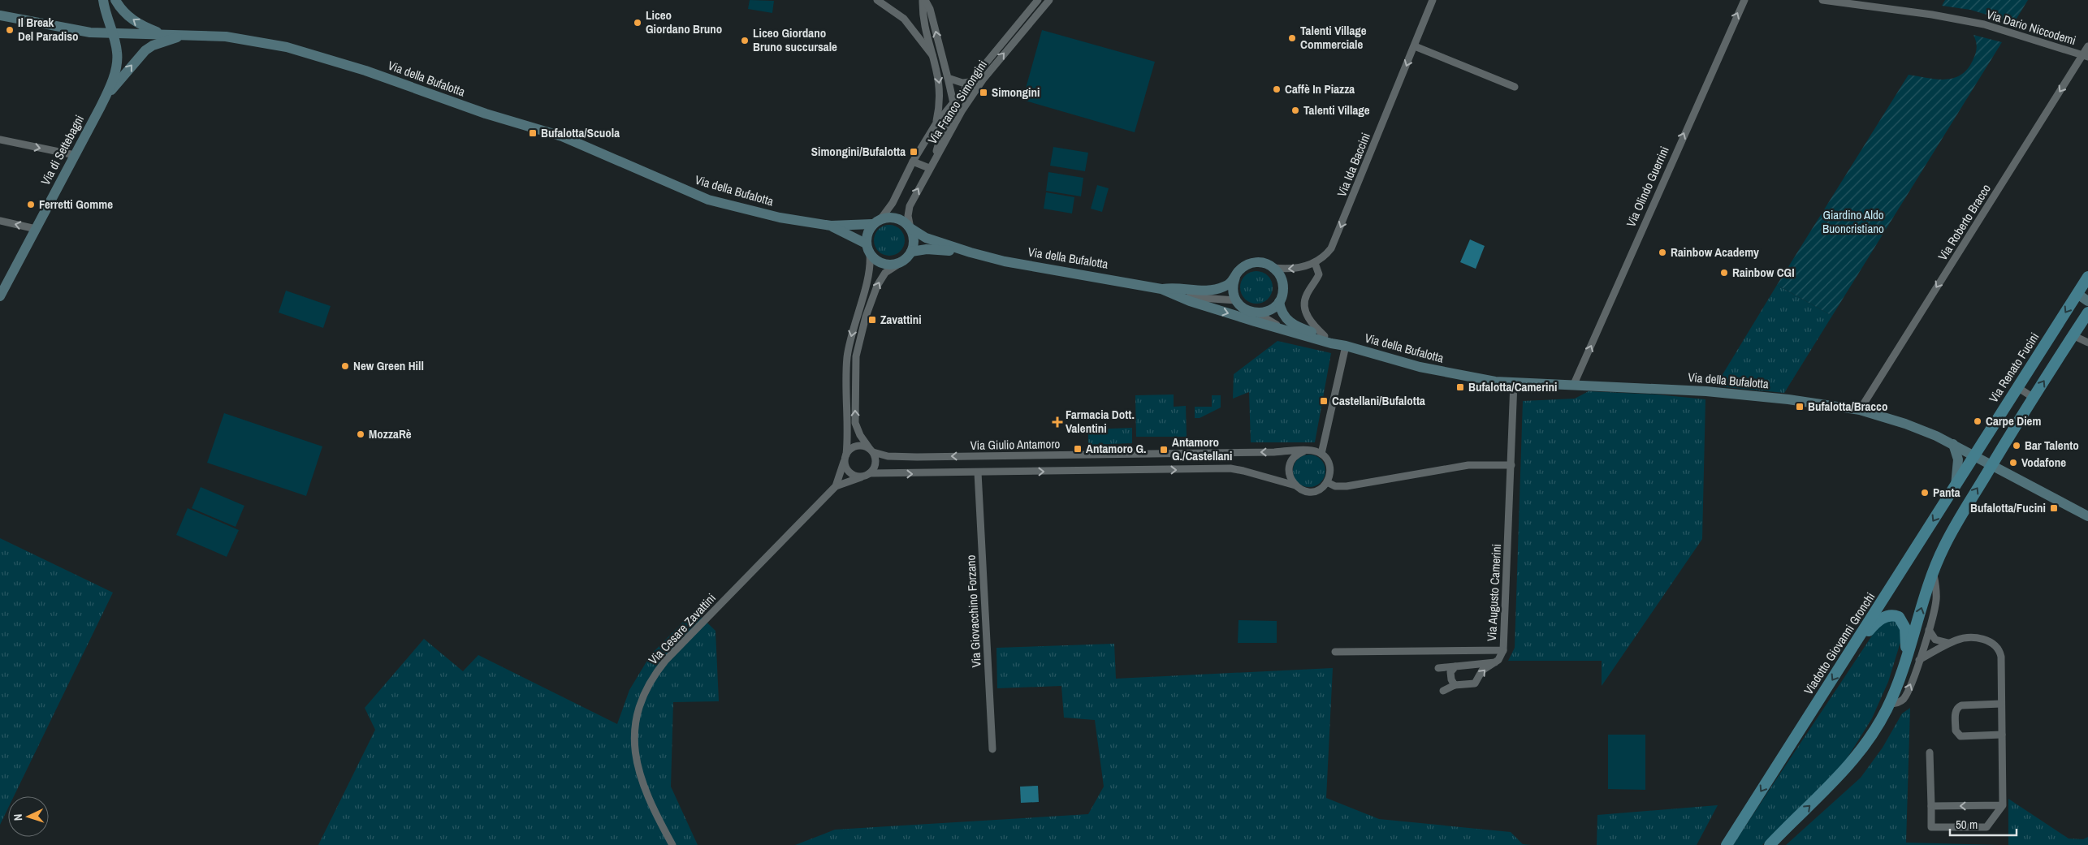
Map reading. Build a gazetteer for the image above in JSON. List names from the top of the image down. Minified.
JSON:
{"streets":{"main road":["Via Renato Fucini","Viadotto Giovanni Gronchi"],"street":["Via Dario Niccodemi","Via della Bufalotta","Via Franco Simongini","Via di Settebagni","Via Ida Baccini","Via Olindo Guerrini","Via Roberto Bracco","Via Giulio Antamoro","Via Augusto Camerini","Via Giovacchino Forzano","Via Cesare Zavattini"]},"crossings":[["Via Dario Niccodemi","Via Roberto Bracco"],["Via della Bufalotta","Via Franco Simongini"],["Via della Bufalotta","Via di Settebagni"],["Via della Bufalotta","Via Olindo Guerrini"],["Via della Bufalotta","Via Roberto Bracco"],["Via della Bufalotta","Via Renato Fucini"],["Via della Bufalotta","Via Augusto Camerini"],["Via della Bufalotta","Via Cesare Zavattini"],["Via della Bufalotta","Viadotto Giovanni Gronchi"],["Via Franco Simongini","Via Cesare Zavattini"],["Via Renato Fucini","Viadotto Giovanni Gronchi"],["Via Giulio Antamoro","Via Cesare Zavattini"]],"one_way":["Via Ida Baccini","Via Olindo Guerrini","Via Roberto Bracco"],"parks":["Giardino Aldo Buoncristiano"],"places":{"other":["Liceo Giordano Bruno","Il Break Del Paradiso","Talenti Village Commerciale","Liceo Giordano Bruno succursale","Caffè In Piazza","Talenti Village","Ferretti Gomme","Rainbow Academy","Rainbow CGI","New Green Hill","Carpe Diem","MozzaRè","Bar Talento","Vodafone","Panta"],"transit":["Simongini","Bufalotta/Scuola","Simongini/Bufalotta","Zavattini","Bufalotta/Camerini","Castellani/Bufalotta","Bufalotta/Bracco","Antamoro G.","Antamoro G./Castellani","Bufalotta/Fucini"],"health":["Farmacia Dott. Valentini"]},"scale_bar":"50 m","north":"left"}
